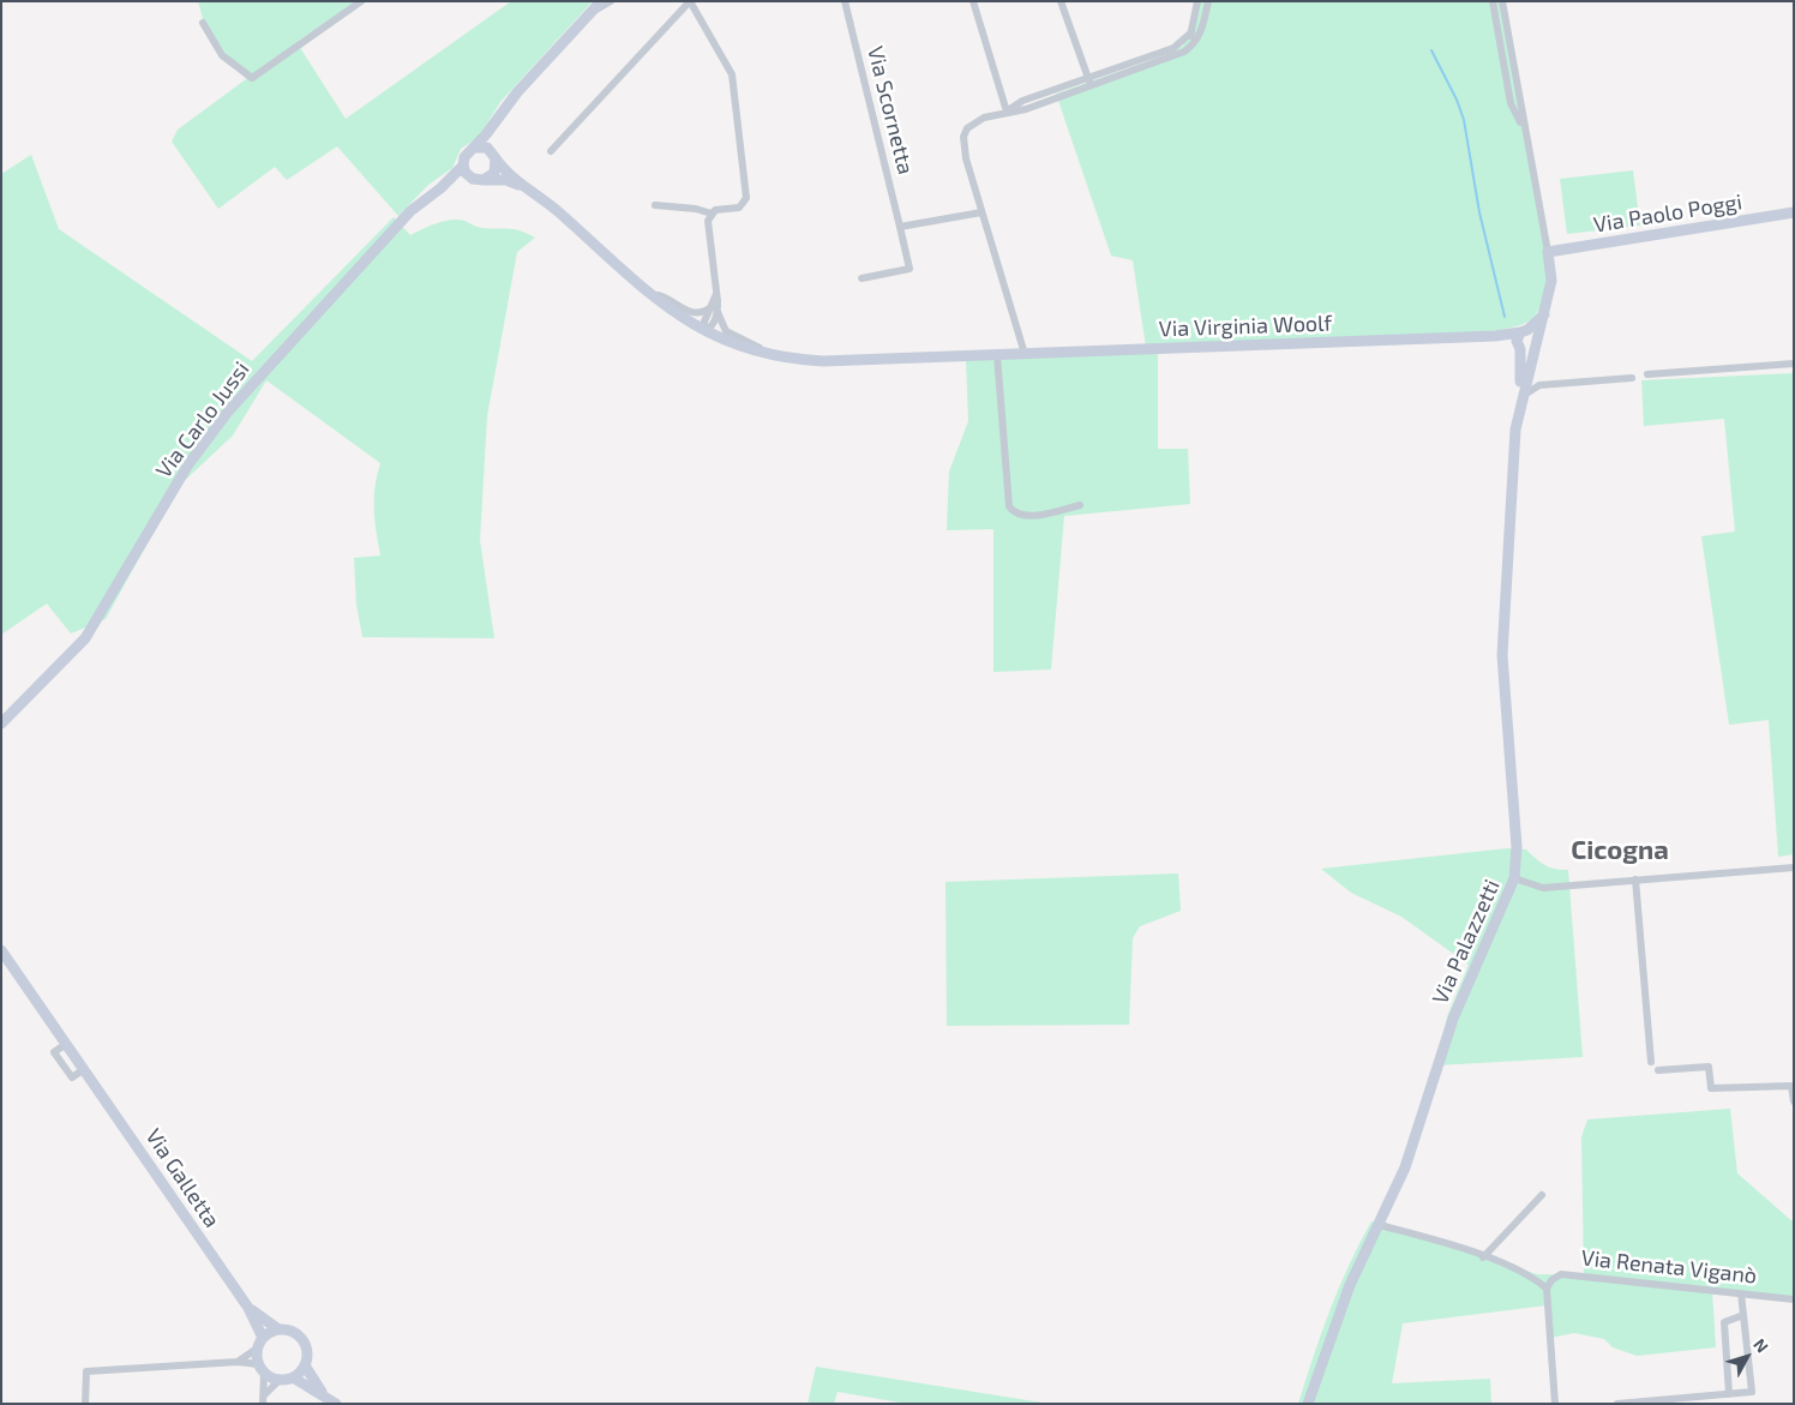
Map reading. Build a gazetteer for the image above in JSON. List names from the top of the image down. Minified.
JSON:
{"streets":{"street":["Via Scornetta","Via Paolo Poggi","Via Virginia Woolf","Via Carlo Jussi","Via Palazzetti","Via Galletta","Via Renata Viganò"]},"crossings":[["Via Paolo Poggi","Via Palazzetti"],["Via Virginia Woolf","Via Carlo Jussi"],["Via Virginia Woolf","Via Palazzetti"]],"districts":["Cicogna"],"north":"top right"}
